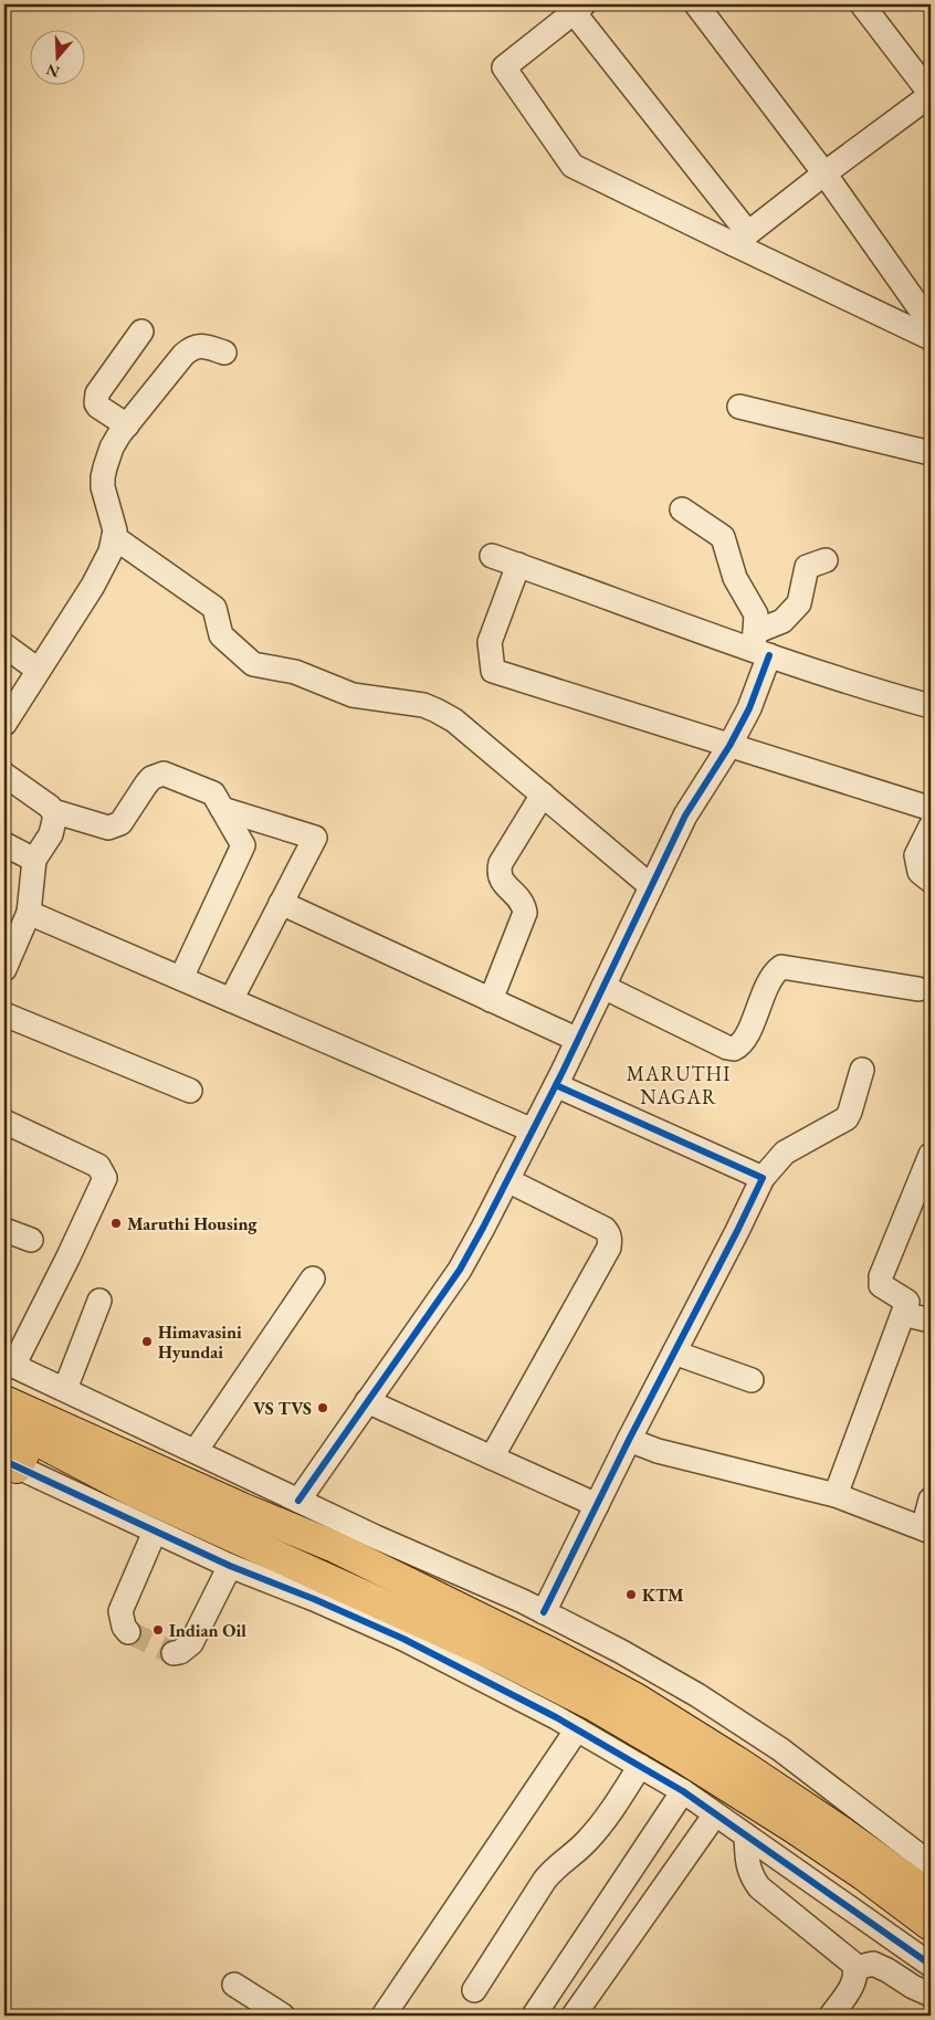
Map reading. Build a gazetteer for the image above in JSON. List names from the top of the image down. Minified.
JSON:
{"districts":["MARUTHI NAGAR"],"places":["Maruthi Housing","Himavasini Hyundai","VS TVS","KTM","Indian Oil"],"north":"bottom"}
